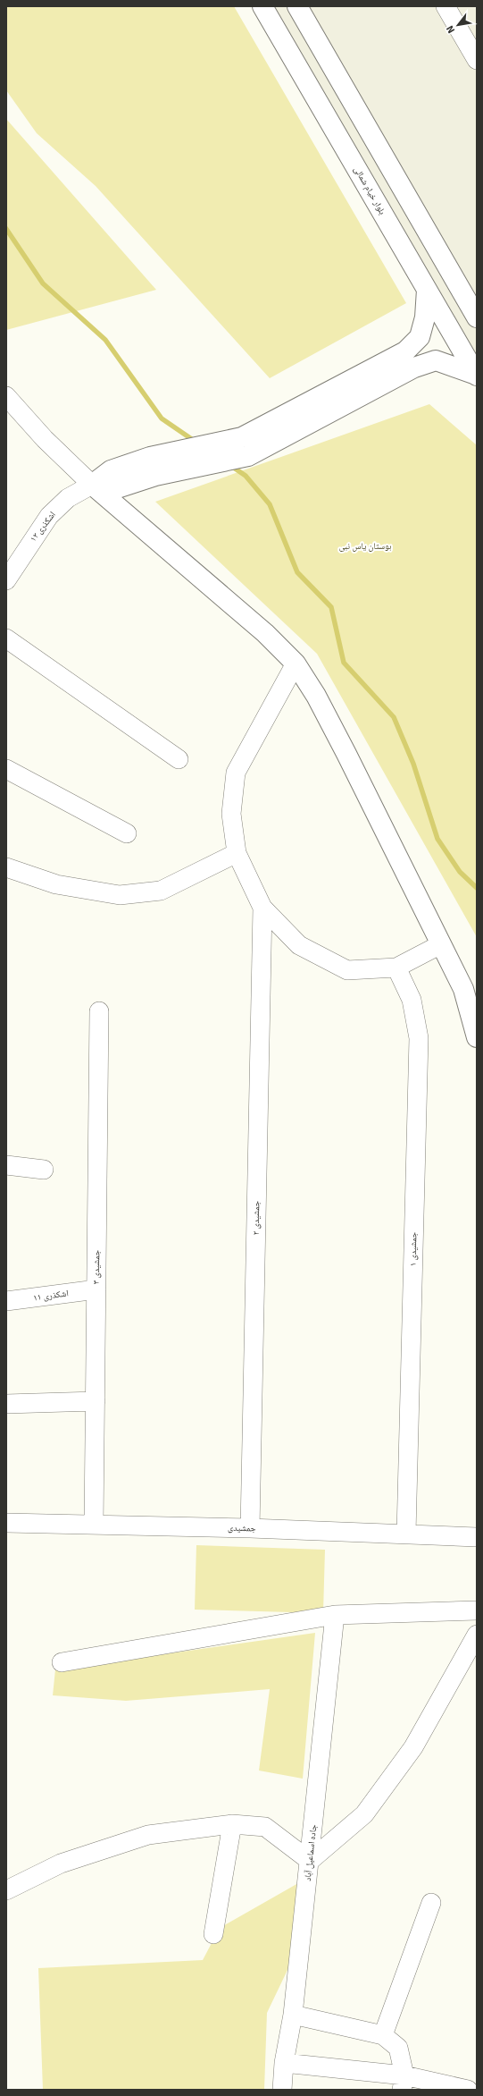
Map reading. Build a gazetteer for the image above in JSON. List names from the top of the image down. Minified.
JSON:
{"streets":{"street":["بلوار خیام شمالی","اشکذری ۱۲","جمشیدی ۲","جمشیدی ۱","جمشیدی ۳","اشکذری ۱۱","جمشیدی","جاده اسماعیل آباد"]},"crossings":[["جمشیدی ۲","جمشیدی"],["جمشیدی ۱","جمشیدی"],["جمشیدی ۳","اشکذری ۱۱"],["جمشیدی ۳","جمشیدی"]],"parks":["بوستان یاس نبی"],"north":"bottom left"}
